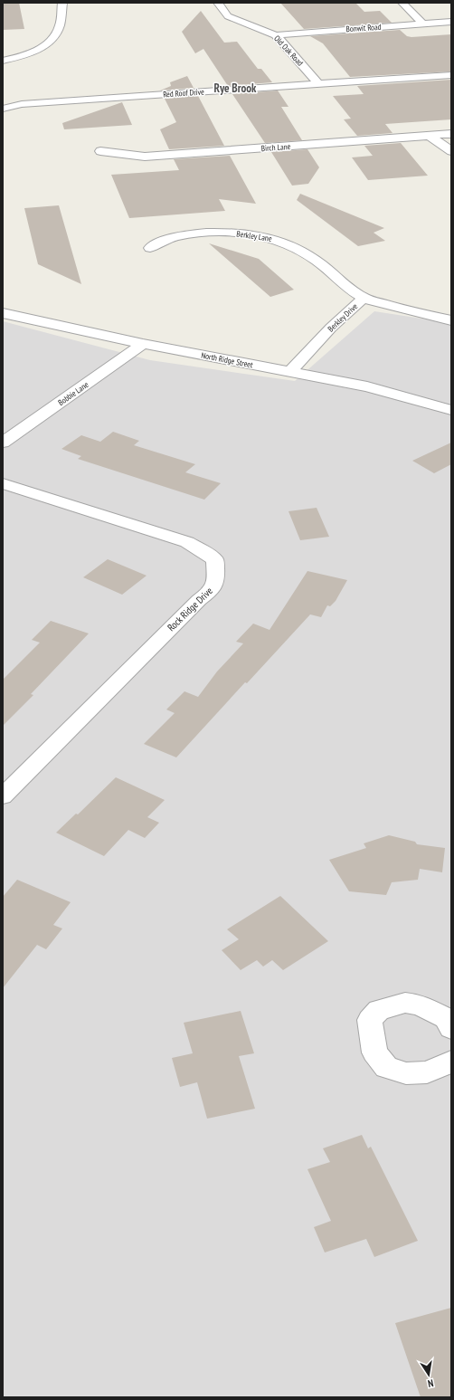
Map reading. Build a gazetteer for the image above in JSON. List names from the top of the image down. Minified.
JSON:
{"streets":{"street":["Bonwit Road","Old Oak Road","Red Roof Drive","Birch Lane","Berkley Lane","Berkley Drive","North Ridge Street","Bobbie Lane","Rock Ridge Drive"]},"crossings":[["Bonwit Road","Old Oak Road"],["Old Oak Road","Red Roof Drive"],["Berkley Lane","Berkley Drive"],["Berkley Drive","North Ridge Street"],["North Ridge Street","Bobbie Lane"]],"districts":["Rye Brook"],"north":"bottom"}
